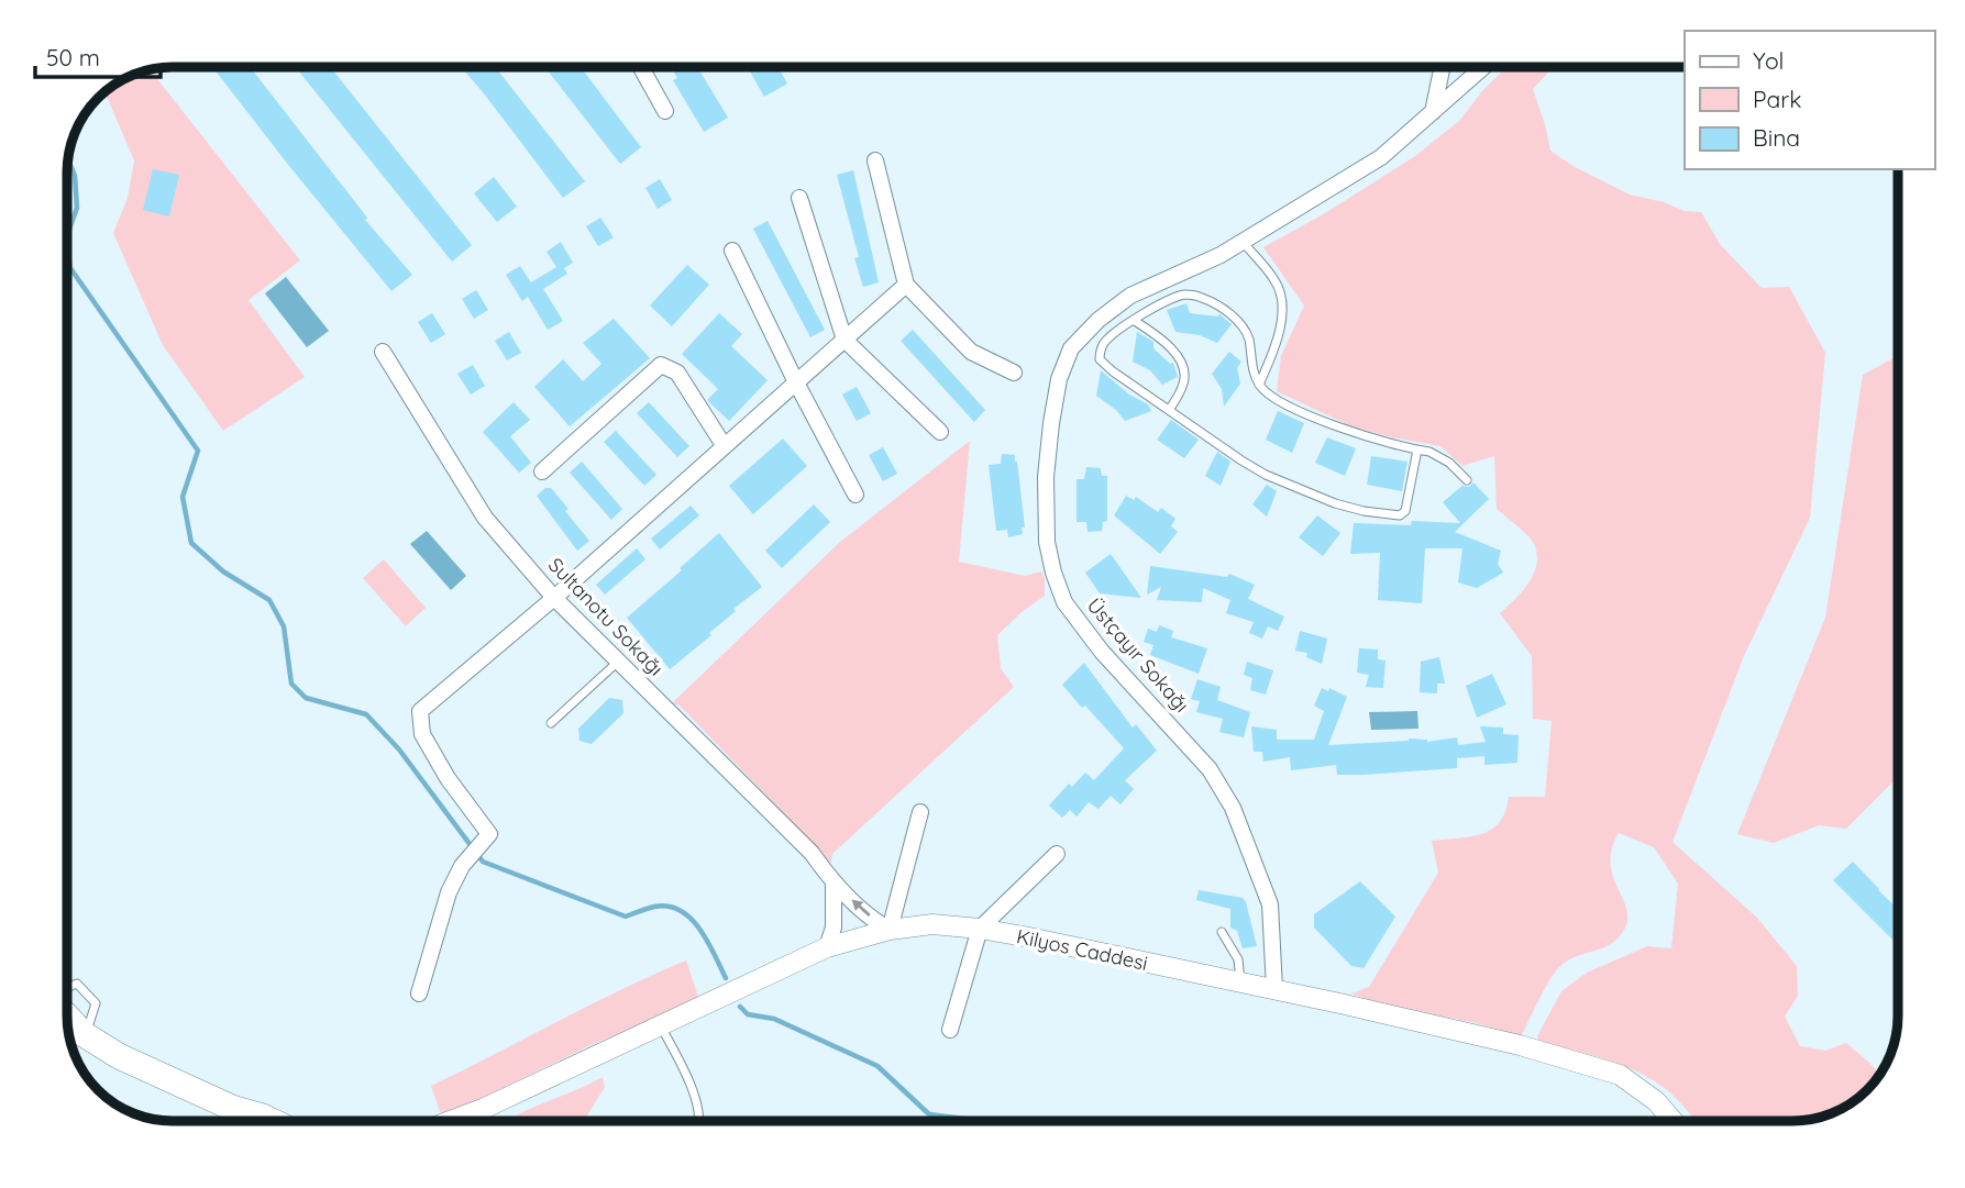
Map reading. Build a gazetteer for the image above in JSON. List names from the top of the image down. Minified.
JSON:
{"streets":{"street":["Sultanotu Sokağı","Üstçayır Sokağı","Kilyos Caddesi"]},"crossings":[["Sultanotu Sokağı","Kilyos Caddesi"],["Üstçayır Sokağı","Kilyos Caddesi"]],"legend":["Yol","Park","Bina"],"scale_bar":"50 m"}
